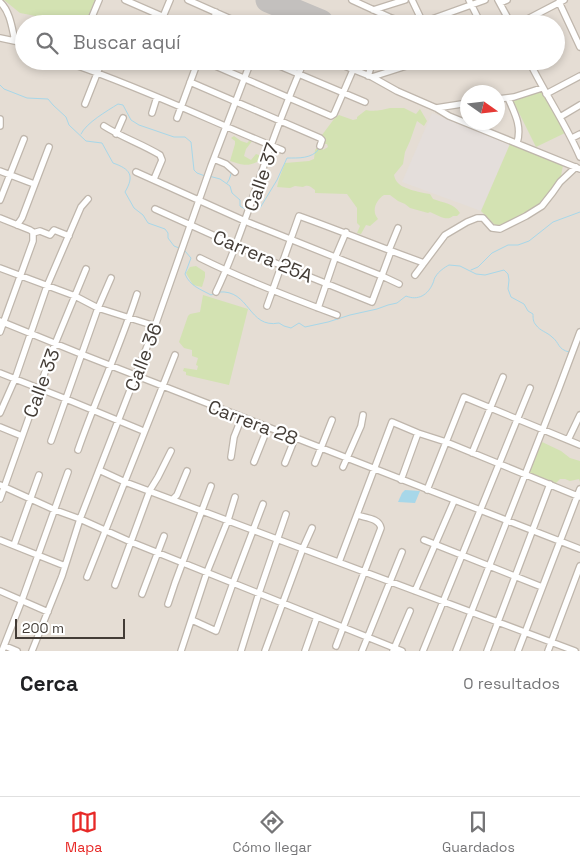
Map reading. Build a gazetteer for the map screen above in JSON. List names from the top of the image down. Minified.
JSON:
{"streets":{"street":["Calle 37","Carrera 25A","Calle 36","Calle 33","Carrera 28"]},"crossings":[["Calle 37","Carrera 25A"],["Carrera 25A","Calle 36"],["Calle 36","Carrera 28"],["Calle 33","Carrera 28"]],"scale_bar":"200 m","north":"right","page":{"search":"Buscar aquí","scale":"200 m","heading":["Cerca","0 resultados"],"nav":["Mapa","Cómo llegar","Guardados"]}}
